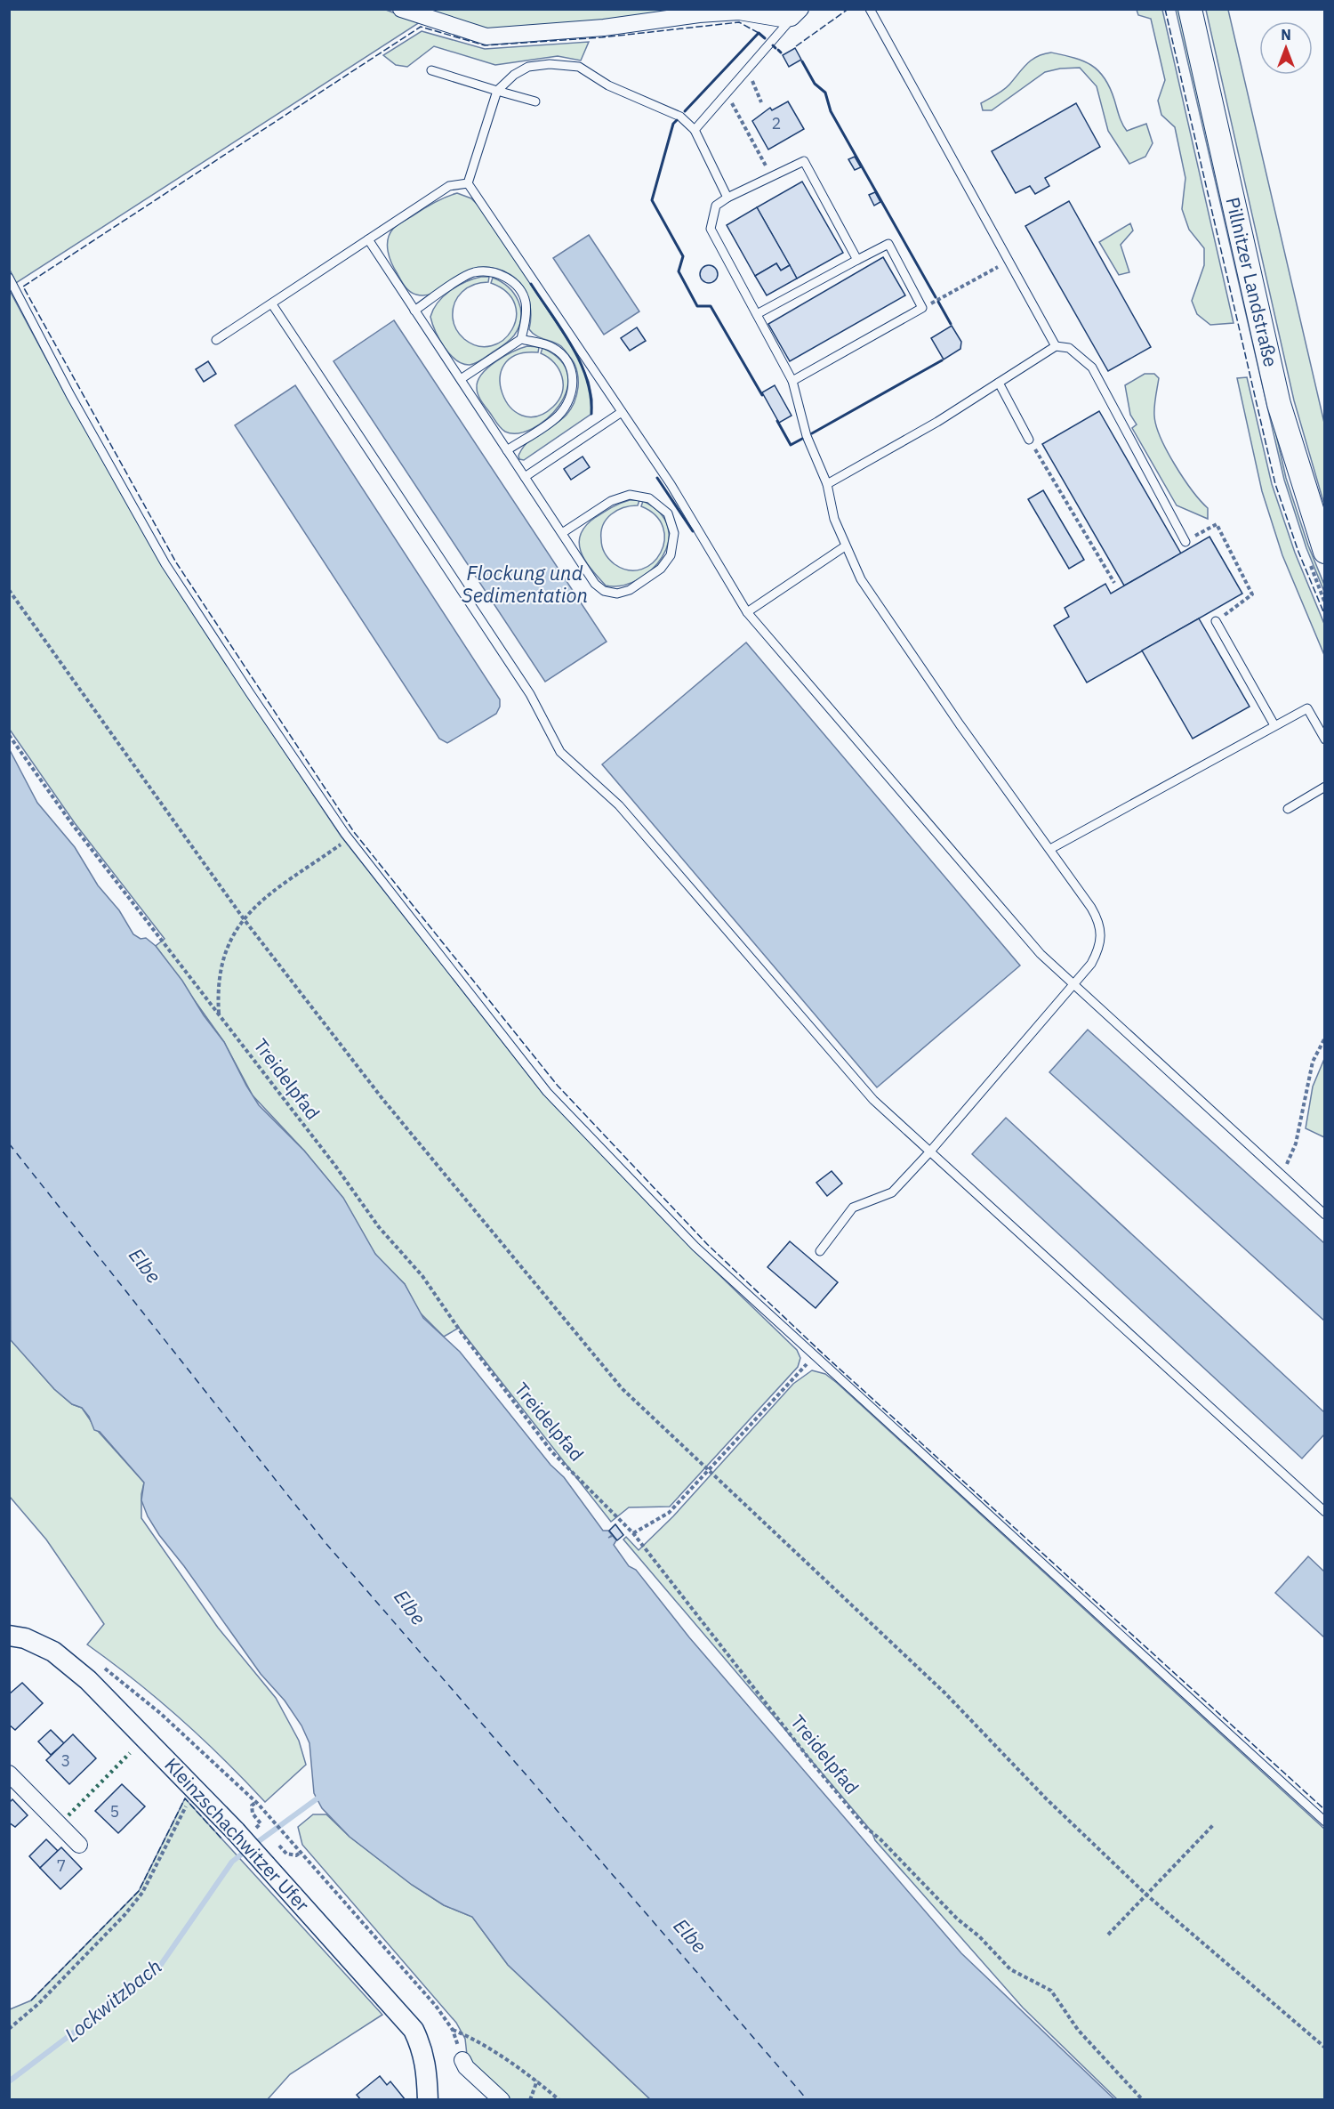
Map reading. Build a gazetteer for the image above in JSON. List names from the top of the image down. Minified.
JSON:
{"streets":{"main road":["Pillnitzer Landstraße"],"street":["Kleinzschachwitzer Ufer"],"path":["Treidelpfad"]},"water":["Flockung und Sedimentation","Elbe","Lockwitzbach"],"house_numbers":["2","3","5","7"],"north":"top"}
